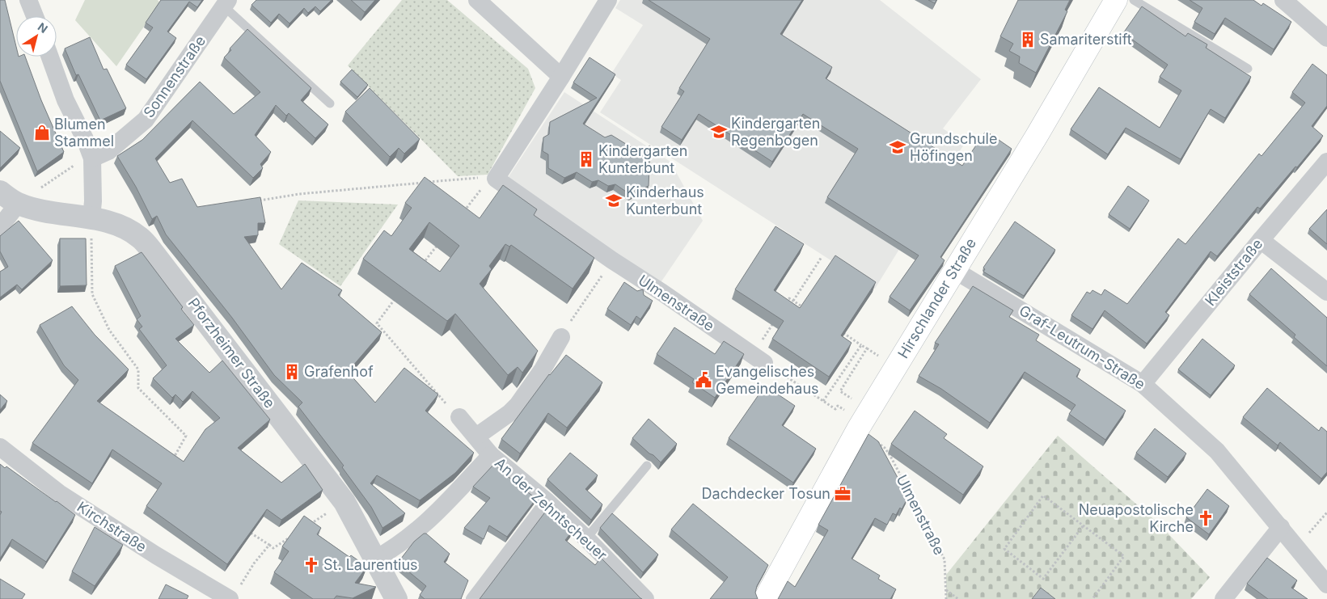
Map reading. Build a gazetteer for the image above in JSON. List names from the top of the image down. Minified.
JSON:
{"streets":{"main road":["Hirschlander Straße"],"street":["Sonnenstraße","Kleiststraße","Ulmenstraße","Graf-Leutrum-Straße","Pforzheimer Straße","An der Zehntscheuer","Kirchstraße"]},"crossings":[["Kleiststraße","Graf-Leutrum-Straße"],["Hirschlander Straße","Ulmenstraße"],["Hirschlander Straße","Graf-Leutrum-Straße"]],"places":{"building":["Samariterstift","Kindergarten Kunterbunt","Grafenhof"],"school or university":["Kindergarten Regenbogen","Grundschule Höfingen","Kinderhaus Kunterbunt"],"shop":["Blumen Stammel"],"public building":["Evangelisches Gemeindehaus"],"office":["Dachdecker Tosun"],"church":["Neuapostolische Kirche","St. Laurentius"]},"north":"top right"}
